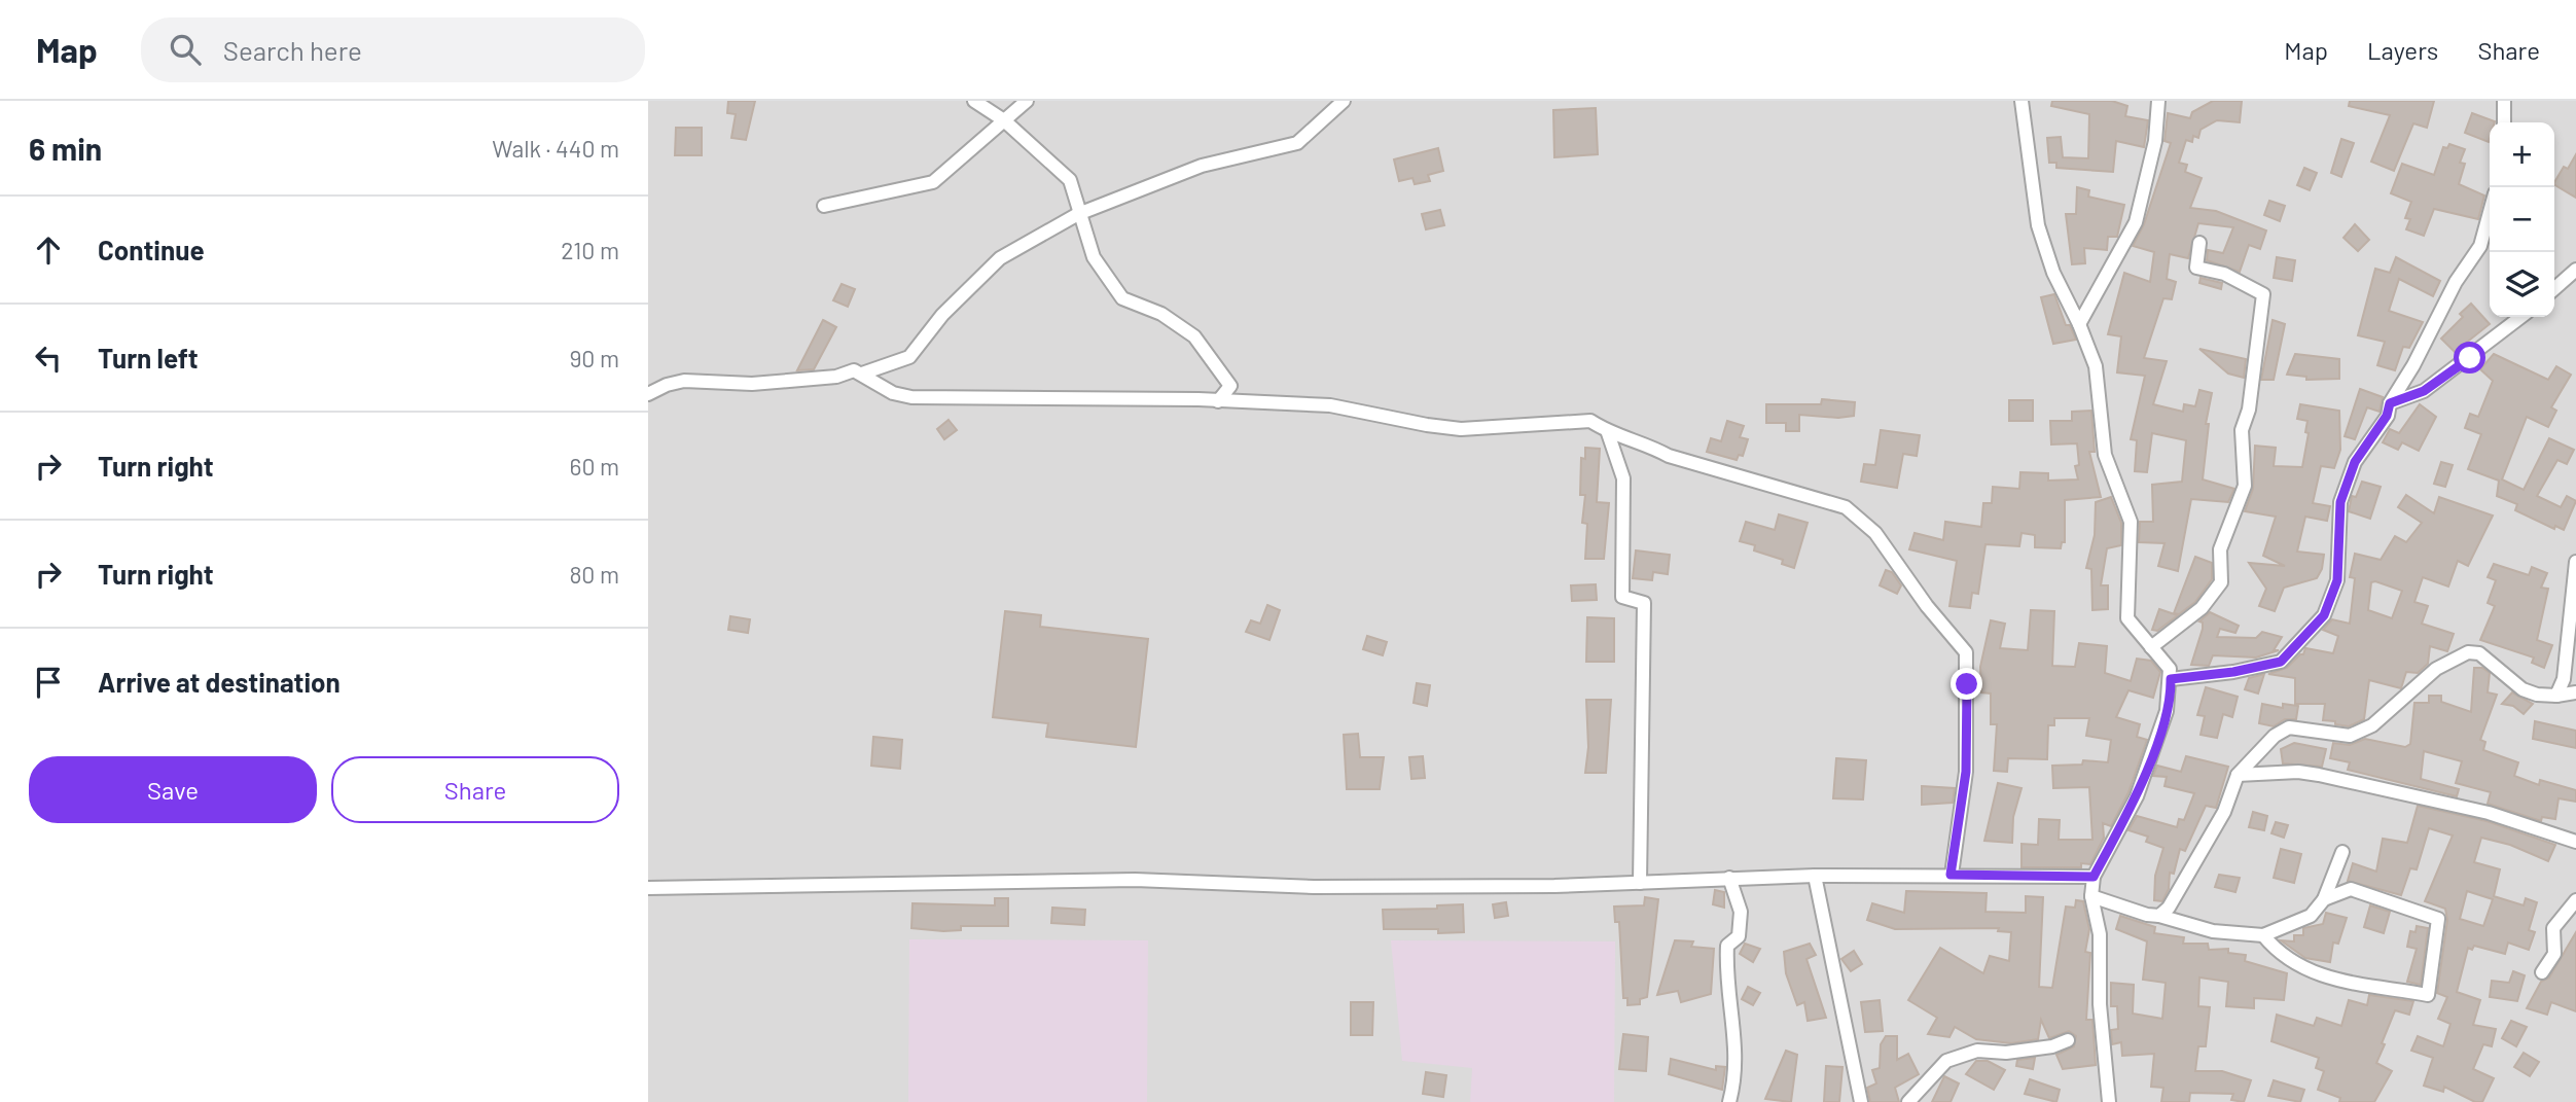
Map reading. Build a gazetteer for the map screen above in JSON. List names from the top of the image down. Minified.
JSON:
{"page":{"header":"Map","search":"Search here","nav":["Map","Layers","Share"],"heading":["6 min","Walk · 440 m"],"map_buttons":["+","−"],"list":[["Continue","210 m"],["Turn left","90 m"],["Turn right","60 m"],["Turn right","80 m"],"Arrive at destination"],"buttons":["Save","Share"]}}
